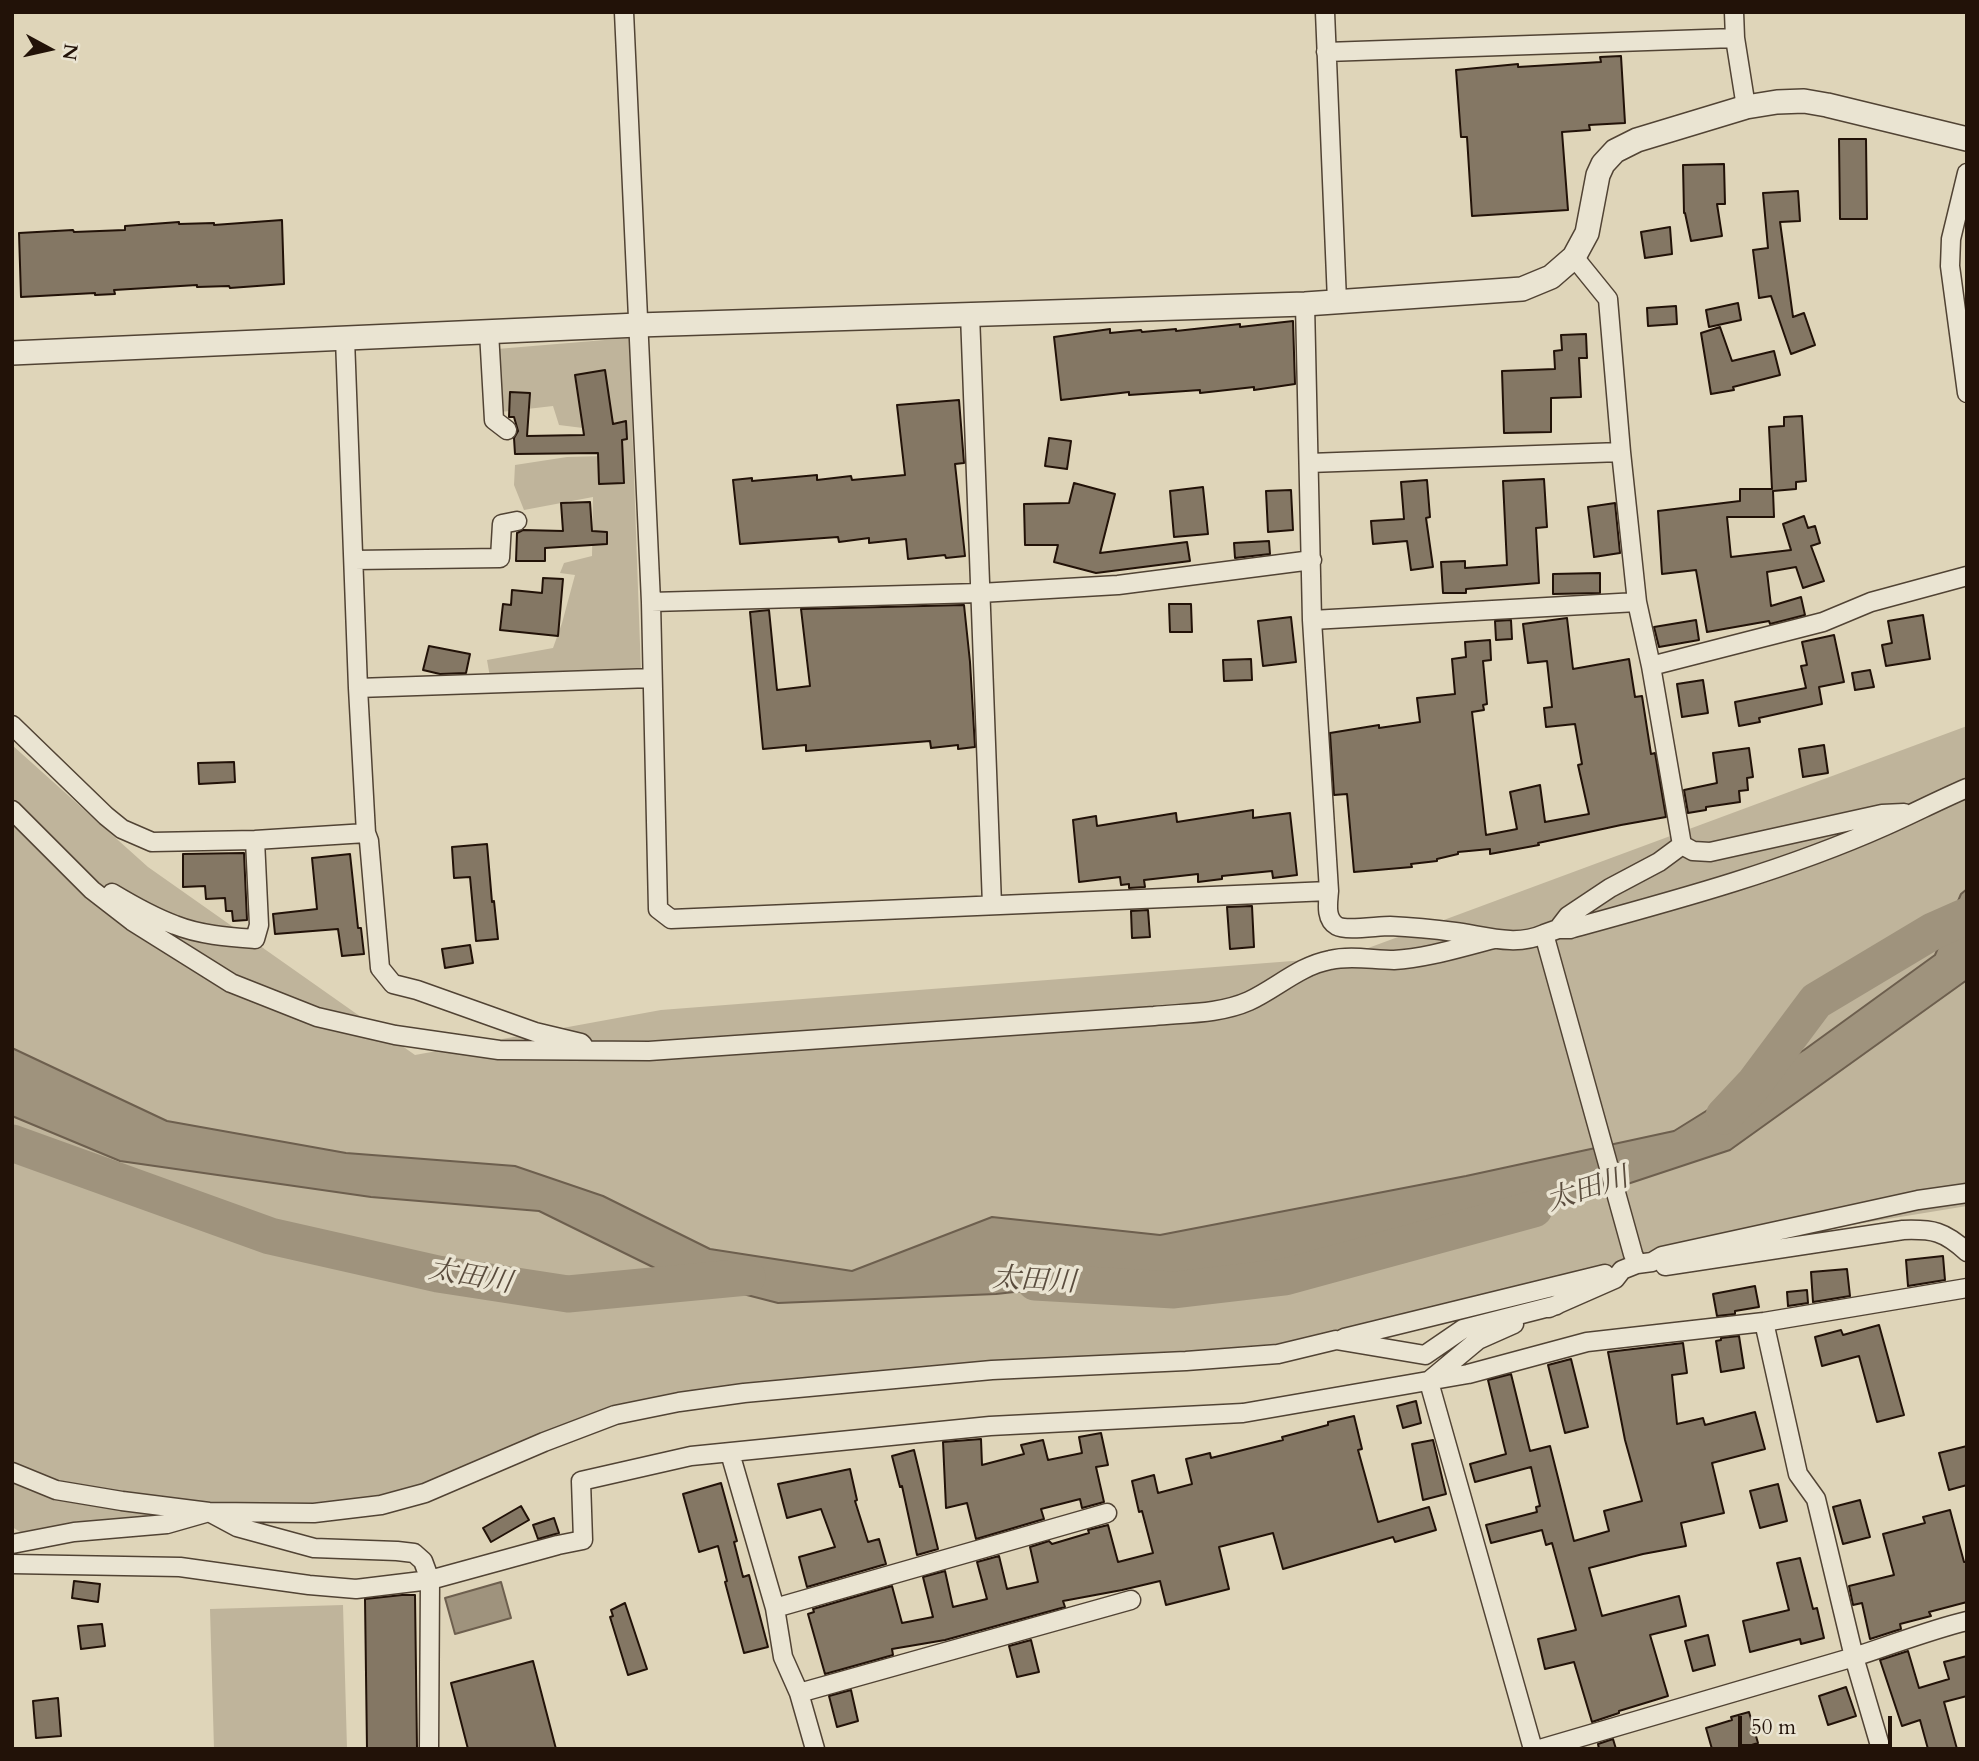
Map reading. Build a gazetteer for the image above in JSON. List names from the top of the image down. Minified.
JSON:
{"water":["太田川"],"scale_bar":"50 m","north":"right"}
